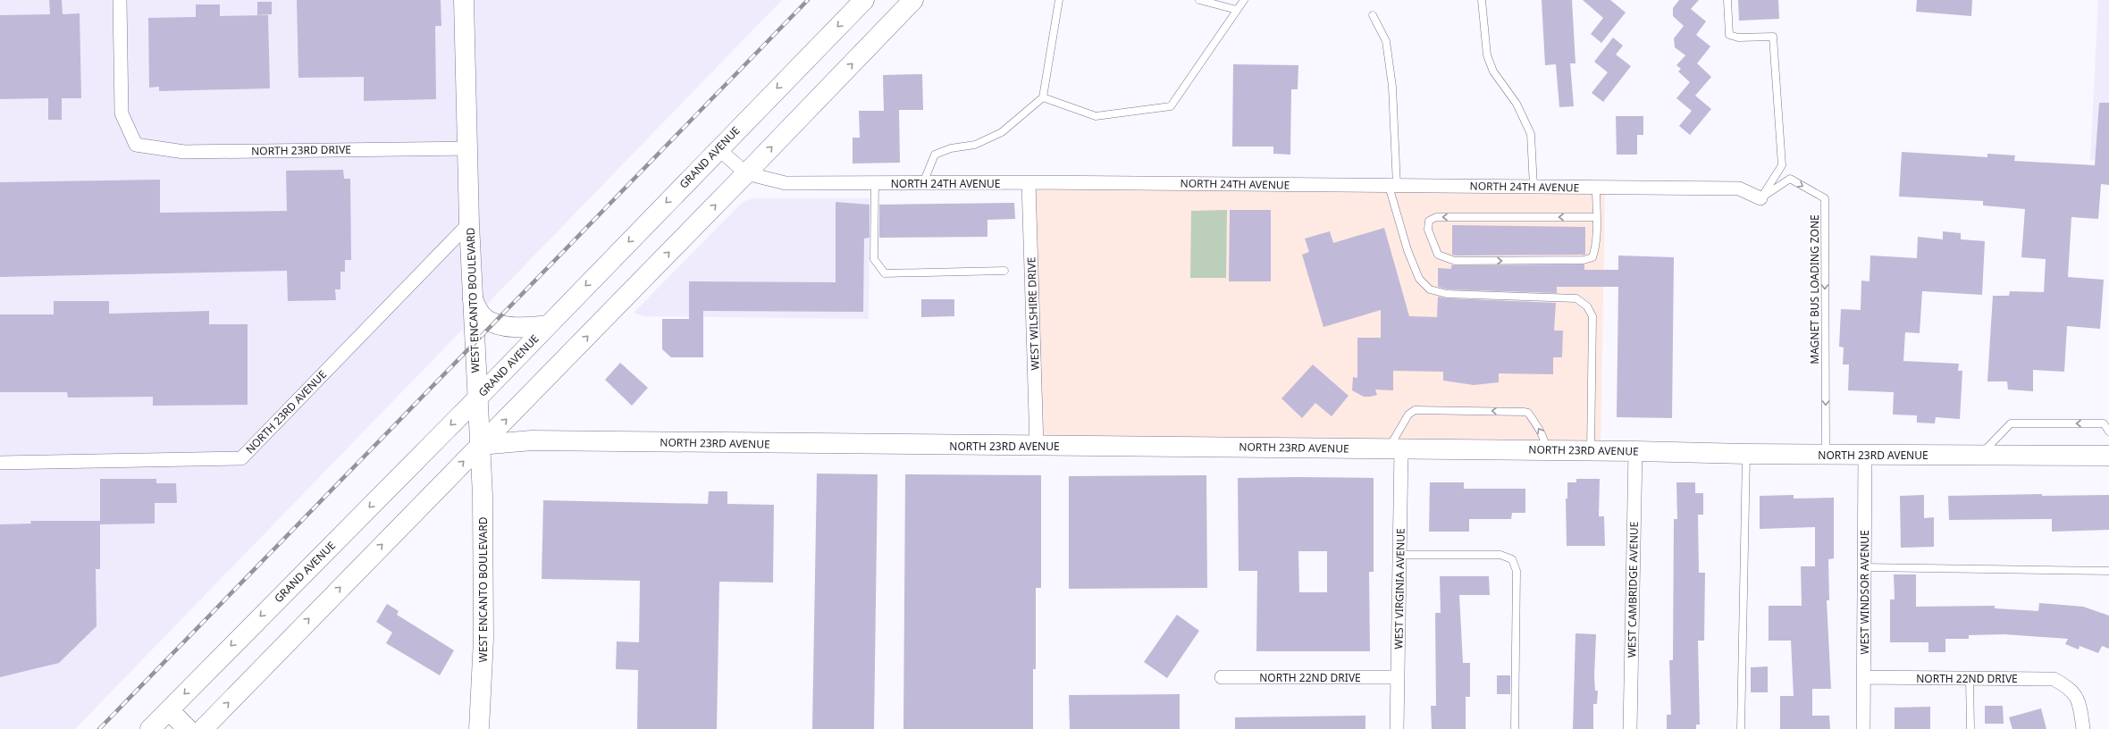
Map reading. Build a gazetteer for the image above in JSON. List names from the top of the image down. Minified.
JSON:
{"streets":{"street":["NORTH 23RD DRIVE","GRAND AVENUE","NORTH 24TH AVENUE","WEST ENCANTO BOULEVARD","WEST WILSHIRE DRIVE","NORTH 23RD AVENUE","WEST VIRGINIA AVENUE","WEST CAMBRIDGE AVENUE","WEST WINDSOR AVENUE","NORTH 22ND DRIVE"],"lane":["MAGNET BUS LOADING ZONE"]},"crossings":[["NORTH 23RD DRIVE","WEST ENCANTO BOULEVARD"],["GRAND AVENUE","NORTH 24TH AVENUE"],["GRAND AVENUE","WEST ENCANTO BOULEVARD"],["NORTH 24TH AVENUE","MAGNET BUS LOADING ZONE"],["NORTH 24TH AVENUE","WEST WILSHIRE DRIVE"],["MAGNET BUS LOADING ZONE","NORTH 23RD AVENUE"],["WEST ENCANTO BOULEVARD","NORTH 23RD AVENUE"],["WEST WILSHIRE DRIVE","NORTH 23RD AVENUE"],["NORTH 23RD AVENUE","WEST VIRGINIA AVENUE"],["NORTH 23RD AVENUE","WEST CAMBRIDGE AVENUE"],["NORTH 23RD AVENUE","WEST WINDSOR AVENUE"],["WEST VIRGINIA AVENUE","NORTH 22ND DRIVE"],["WEST WINDSOR AVENUE","NORTH 22ND DRIVE"]]}
